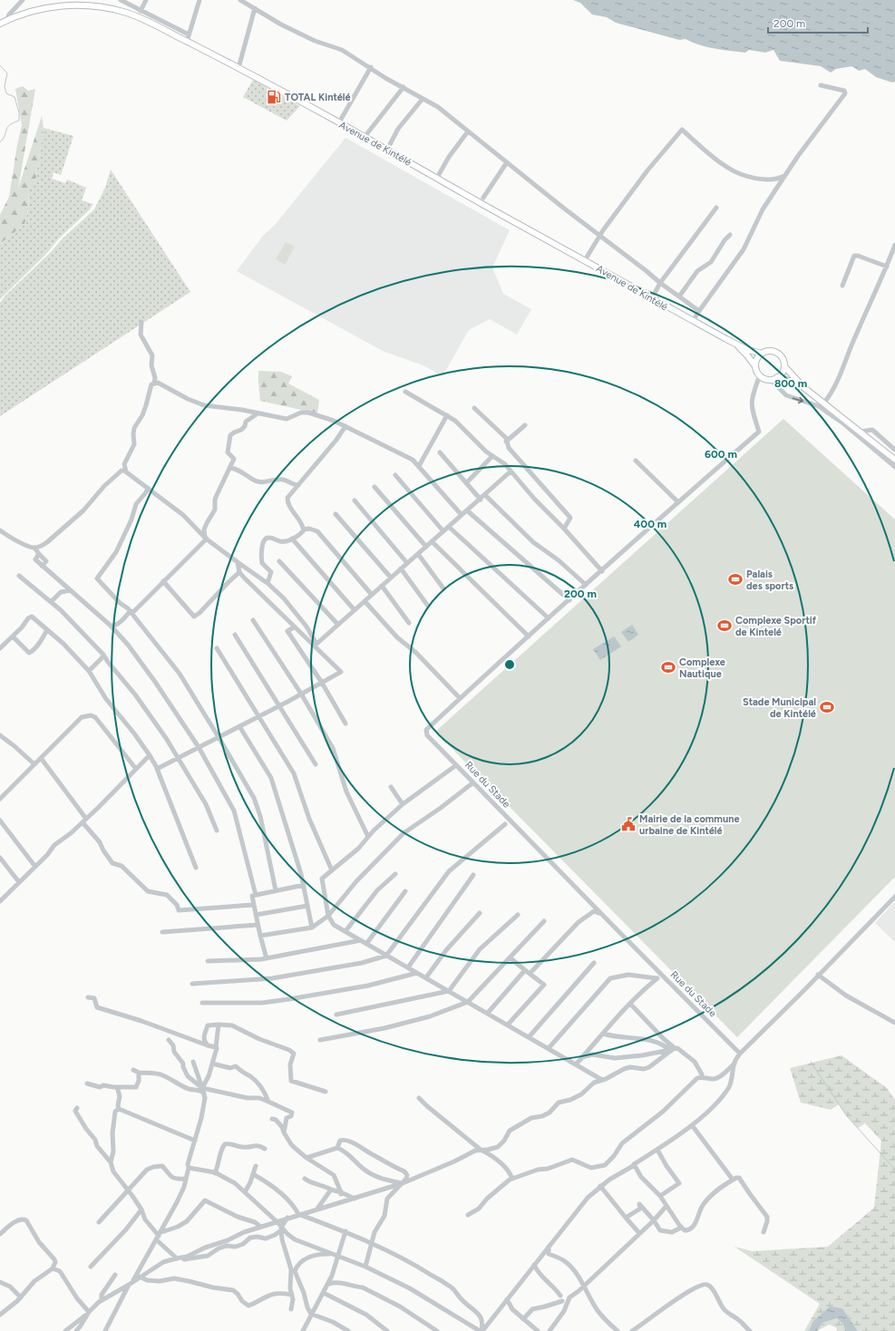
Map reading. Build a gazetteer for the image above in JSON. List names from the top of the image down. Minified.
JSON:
{"streets":{"main road":["Avenue de Kintélé"],"street":["Rue du Stade"]},"crossings":[["Avenue de Kintélé","Rue du Stade"]],"places":{"fuel station":["TOTAL Kintélé"],"sports":["Palais des sports","Complexe Sportif de Kintelé","Complexe Nautique","Stade Municipal de Kintélé"],"public building":["Mairie de la commune urbaine de Kintélé"]},"scale_bar":"200 m","rings":["800 m","600 m","400 m","200 m"]}
